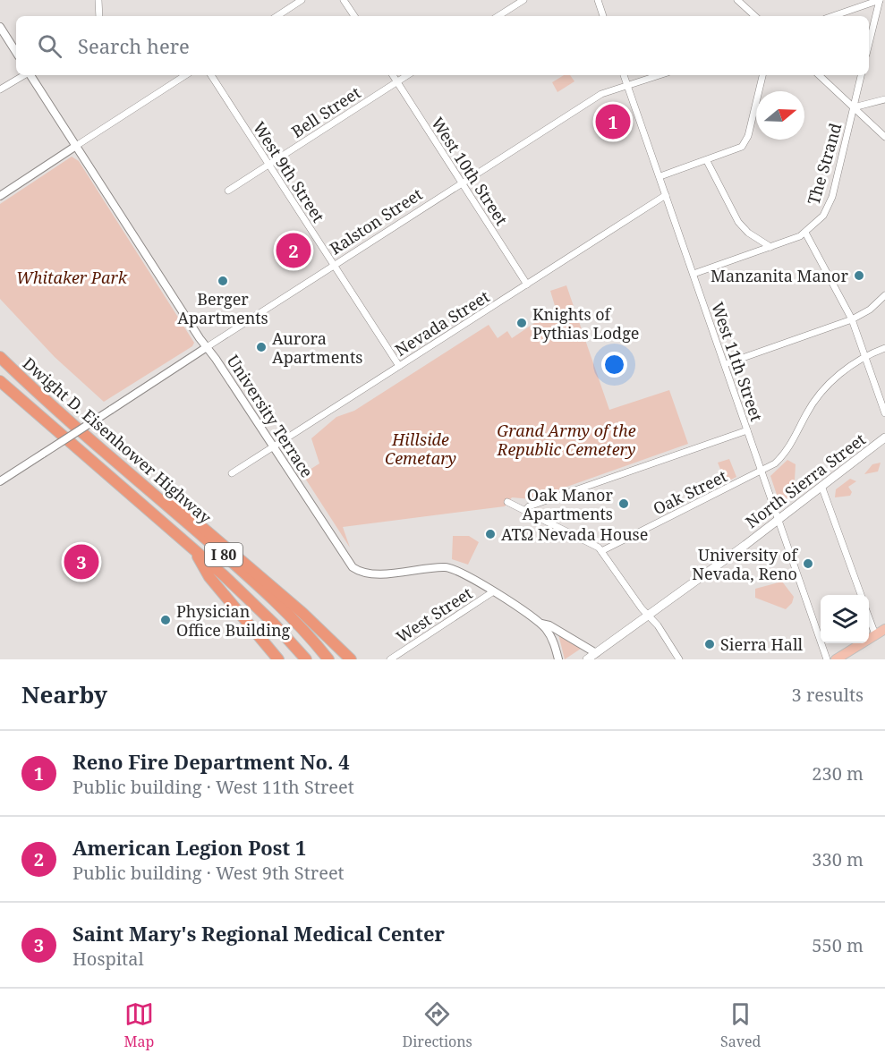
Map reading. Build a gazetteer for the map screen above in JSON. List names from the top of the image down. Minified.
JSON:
{"streets":{"highway":["Dwight D. Eisenhower Highway","I 80"],"main road":["North Sierra Street"],"street":["Bell Street","The Strand","West 10th Street","West 9th Street","Ralston Street","Nevada Street","West 11th Street","University Terrace","Oak Street","West Street"]},"crossings":[["Bell Street","West 10th Street"],["Bell Street","West 9th Street"],["The Strand","West 11th Street"],["West 10th Street","Ralston Street"],["West 10th Street","Nevada Street"],["West 9th Street","Ralston Street"],["West 9th Street","Nevada Street"],["Ralston Street","West 11th Street"],["Ralston Street","University Terrace"],["Nevada Street","West 11th Street"],["Nevada Street","University Terrace"],["West 11th Street","North Sierra Street"],["West 11th Street","Oak Street"],["University Terrace","West Street"]],"parks":["Whitaker Park","Grand Army of the Republic Cemetery","Hillside Cemetary"],"places":["Manzanita Manor","Berger Apartments","Knights of Pythias Lodge","Aurora Apartments","Oak Manor Apartments","ΑΤΩ Nevada House","University of Nevada, Reno","Physician Office Building","Sierra Hall"],"north":"right","page":{"search":"Search here","pins":["1","2","3"],"heading":["Nearby","3 results"],"list":[{"mark":"1","name":"Reno Fire Department No. 4","note":"Public building · West 11th Street","value":"230 m"},{"mark":"2","name":"American Legion Post 1","note":"Public building · West 9th Street","value":"330 m"},{"mark":"3","name":"Saint Mary's Regional Medical Center","note":"Hospital","value":"550 m"}],"nav":["Map","Directions","Saved"]}}
